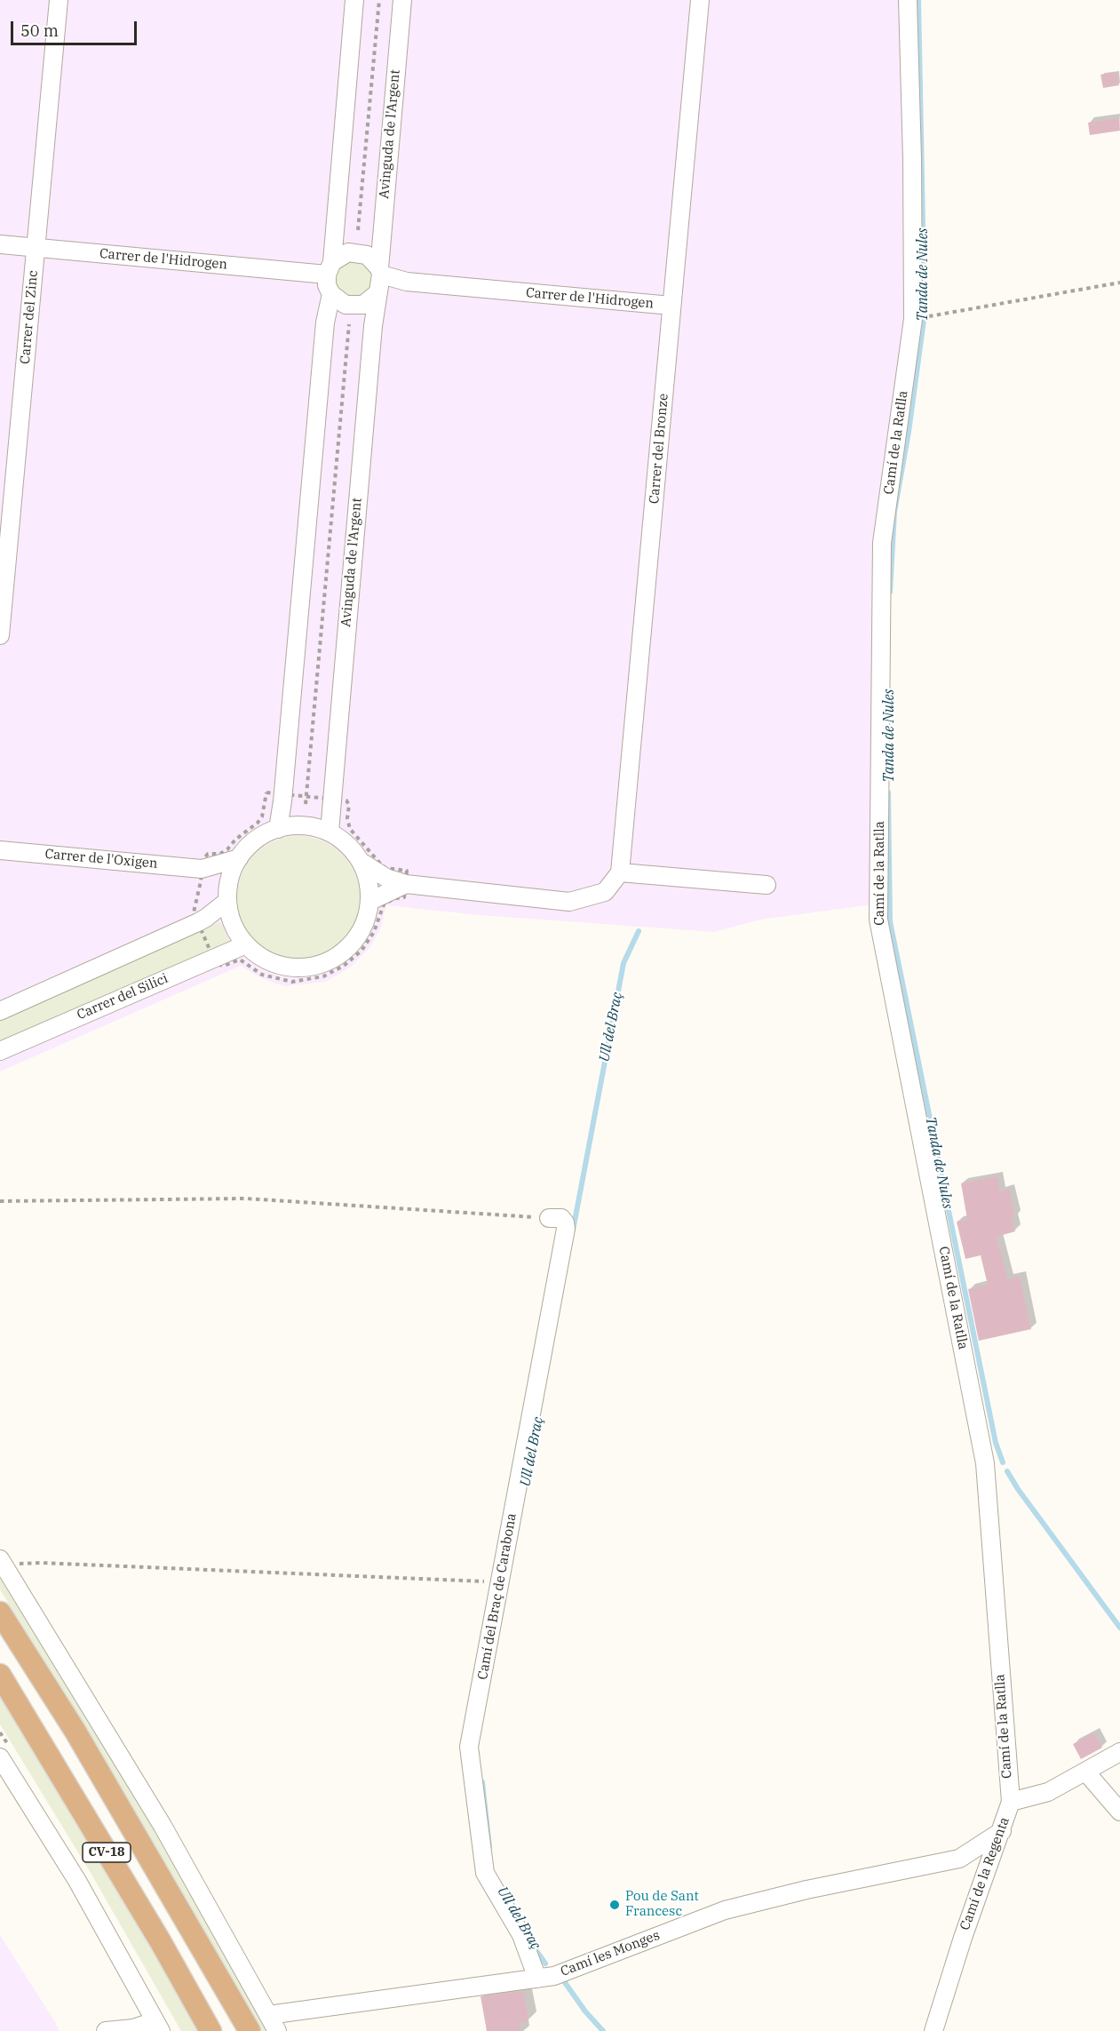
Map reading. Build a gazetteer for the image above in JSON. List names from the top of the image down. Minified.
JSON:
{"streets":{"main road":["CV-18"],"street":["Avinguda de l'Argent","Carrer de l'Hidrogen","Carrer del Zinc","Camí de la Ratlla","Carrer del Bronze","Carrer de l'Oxigen","Carrer del Silici","Camí del Braç de Carabona","Camí de la Regenta","Camí les Monges"]},"crossings":[["Avinguda de l'Argent","Carrer de l'Hidrogen"],["Avinguda de l'Argent","Carrer de l'Oxigen"],["Avinguda de l'Argent","Carrer del Silici"],["Carrer de l'Hidrogen","Carrer del Zinc"],["Carrer de l'Hidrogen","Carrer del Bronze"],["Camí de la Ratlla","Camí de la Regenta"],["Carrer de l'Oxigen","Carrer del Silici"],["Camí del Braç de Carabona","Camí les Monges"],["Camí de la Regenta","Camí les Monges"]],"water":["Tanda de Nules","Ull del Braç"],"places":["Pou de Sant Francesc"],"scale_bar":"50 m"}
